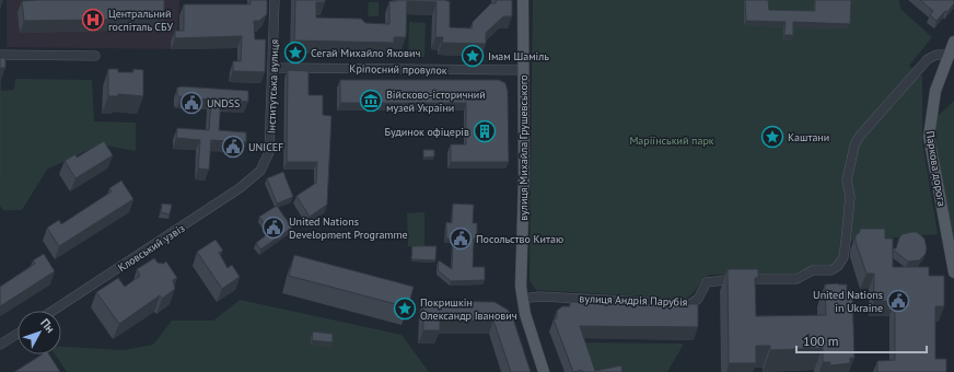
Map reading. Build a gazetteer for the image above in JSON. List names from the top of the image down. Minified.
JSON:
{"streets":{"main road":["вулиця Михайла Грушевського","Паркова дорога"],"street":["Кріпосний провулок","Інститутська вулиця","Кловський узвіз","вулиця Андрія Парубія"]},"crossings":[["Кріпосний провулок","Інститутська вулиця"],["Кріпосний провулок","вулиця Михайла Грушевського"],["Інститутська вулиця","Кловський узвіз"],["вулиця Михайла Грушевського","вулиця Андрія Парубія"],["Паркова дорога","вулиця Андрія Парубія"]],"parks":["Маріїнський парк"],"places":{"hospital":["Центральний госпіталь СБУ"],"place":["Сегай Михайло Якович","Імам Шаміль","Каштани","Покришкін Олександр Іванович"],"museum":["Війсково-історичний музей України"],"public building":["UNDSS","UNICEF","United Nations Development Programme","Посольство Китаю","United Nations in Ukraine"],"building":["Будинок офіцерів"]},"scale_bar":"100 m","north":"top right"}
